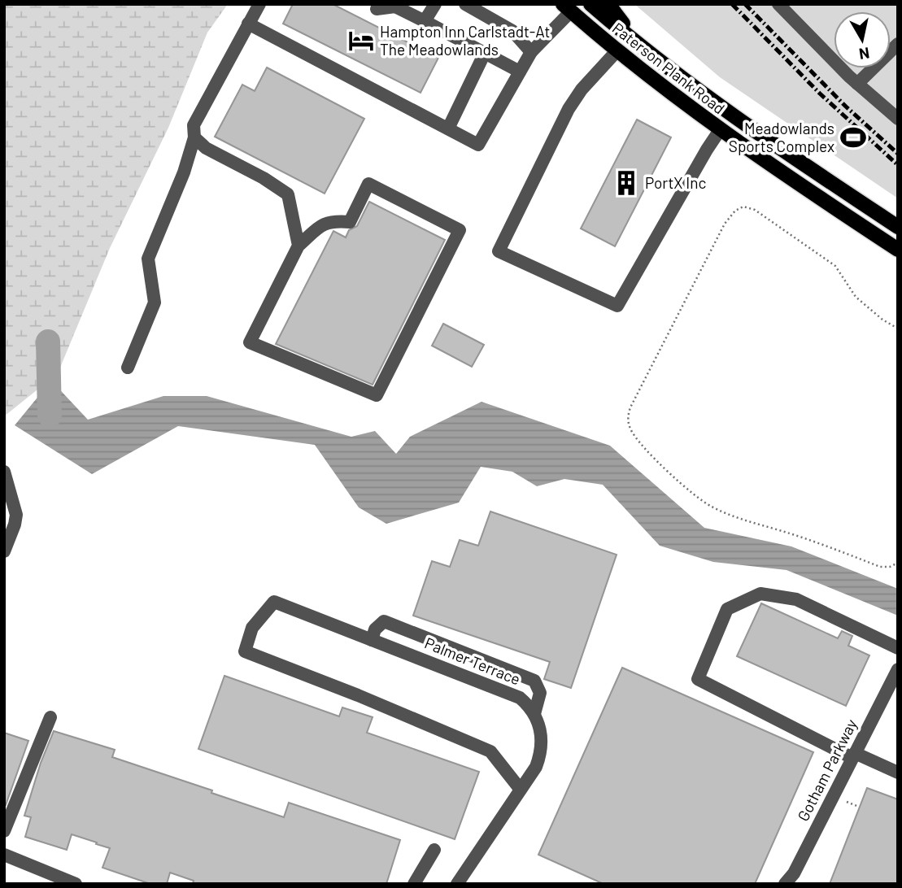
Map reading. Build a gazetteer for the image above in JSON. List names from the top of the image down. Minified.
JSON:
{"streets":{"main road":["Paterson Plank Road"],"street":["Palmer Terrace","Gotham Parkway"]},"places":{"hotel":["Hampton Inn Carlstadt-At The Meadowlands"],"sports":["Meadowlands Sports Complex"],"building":["PortX Inc"]},"north":"bottom"}
